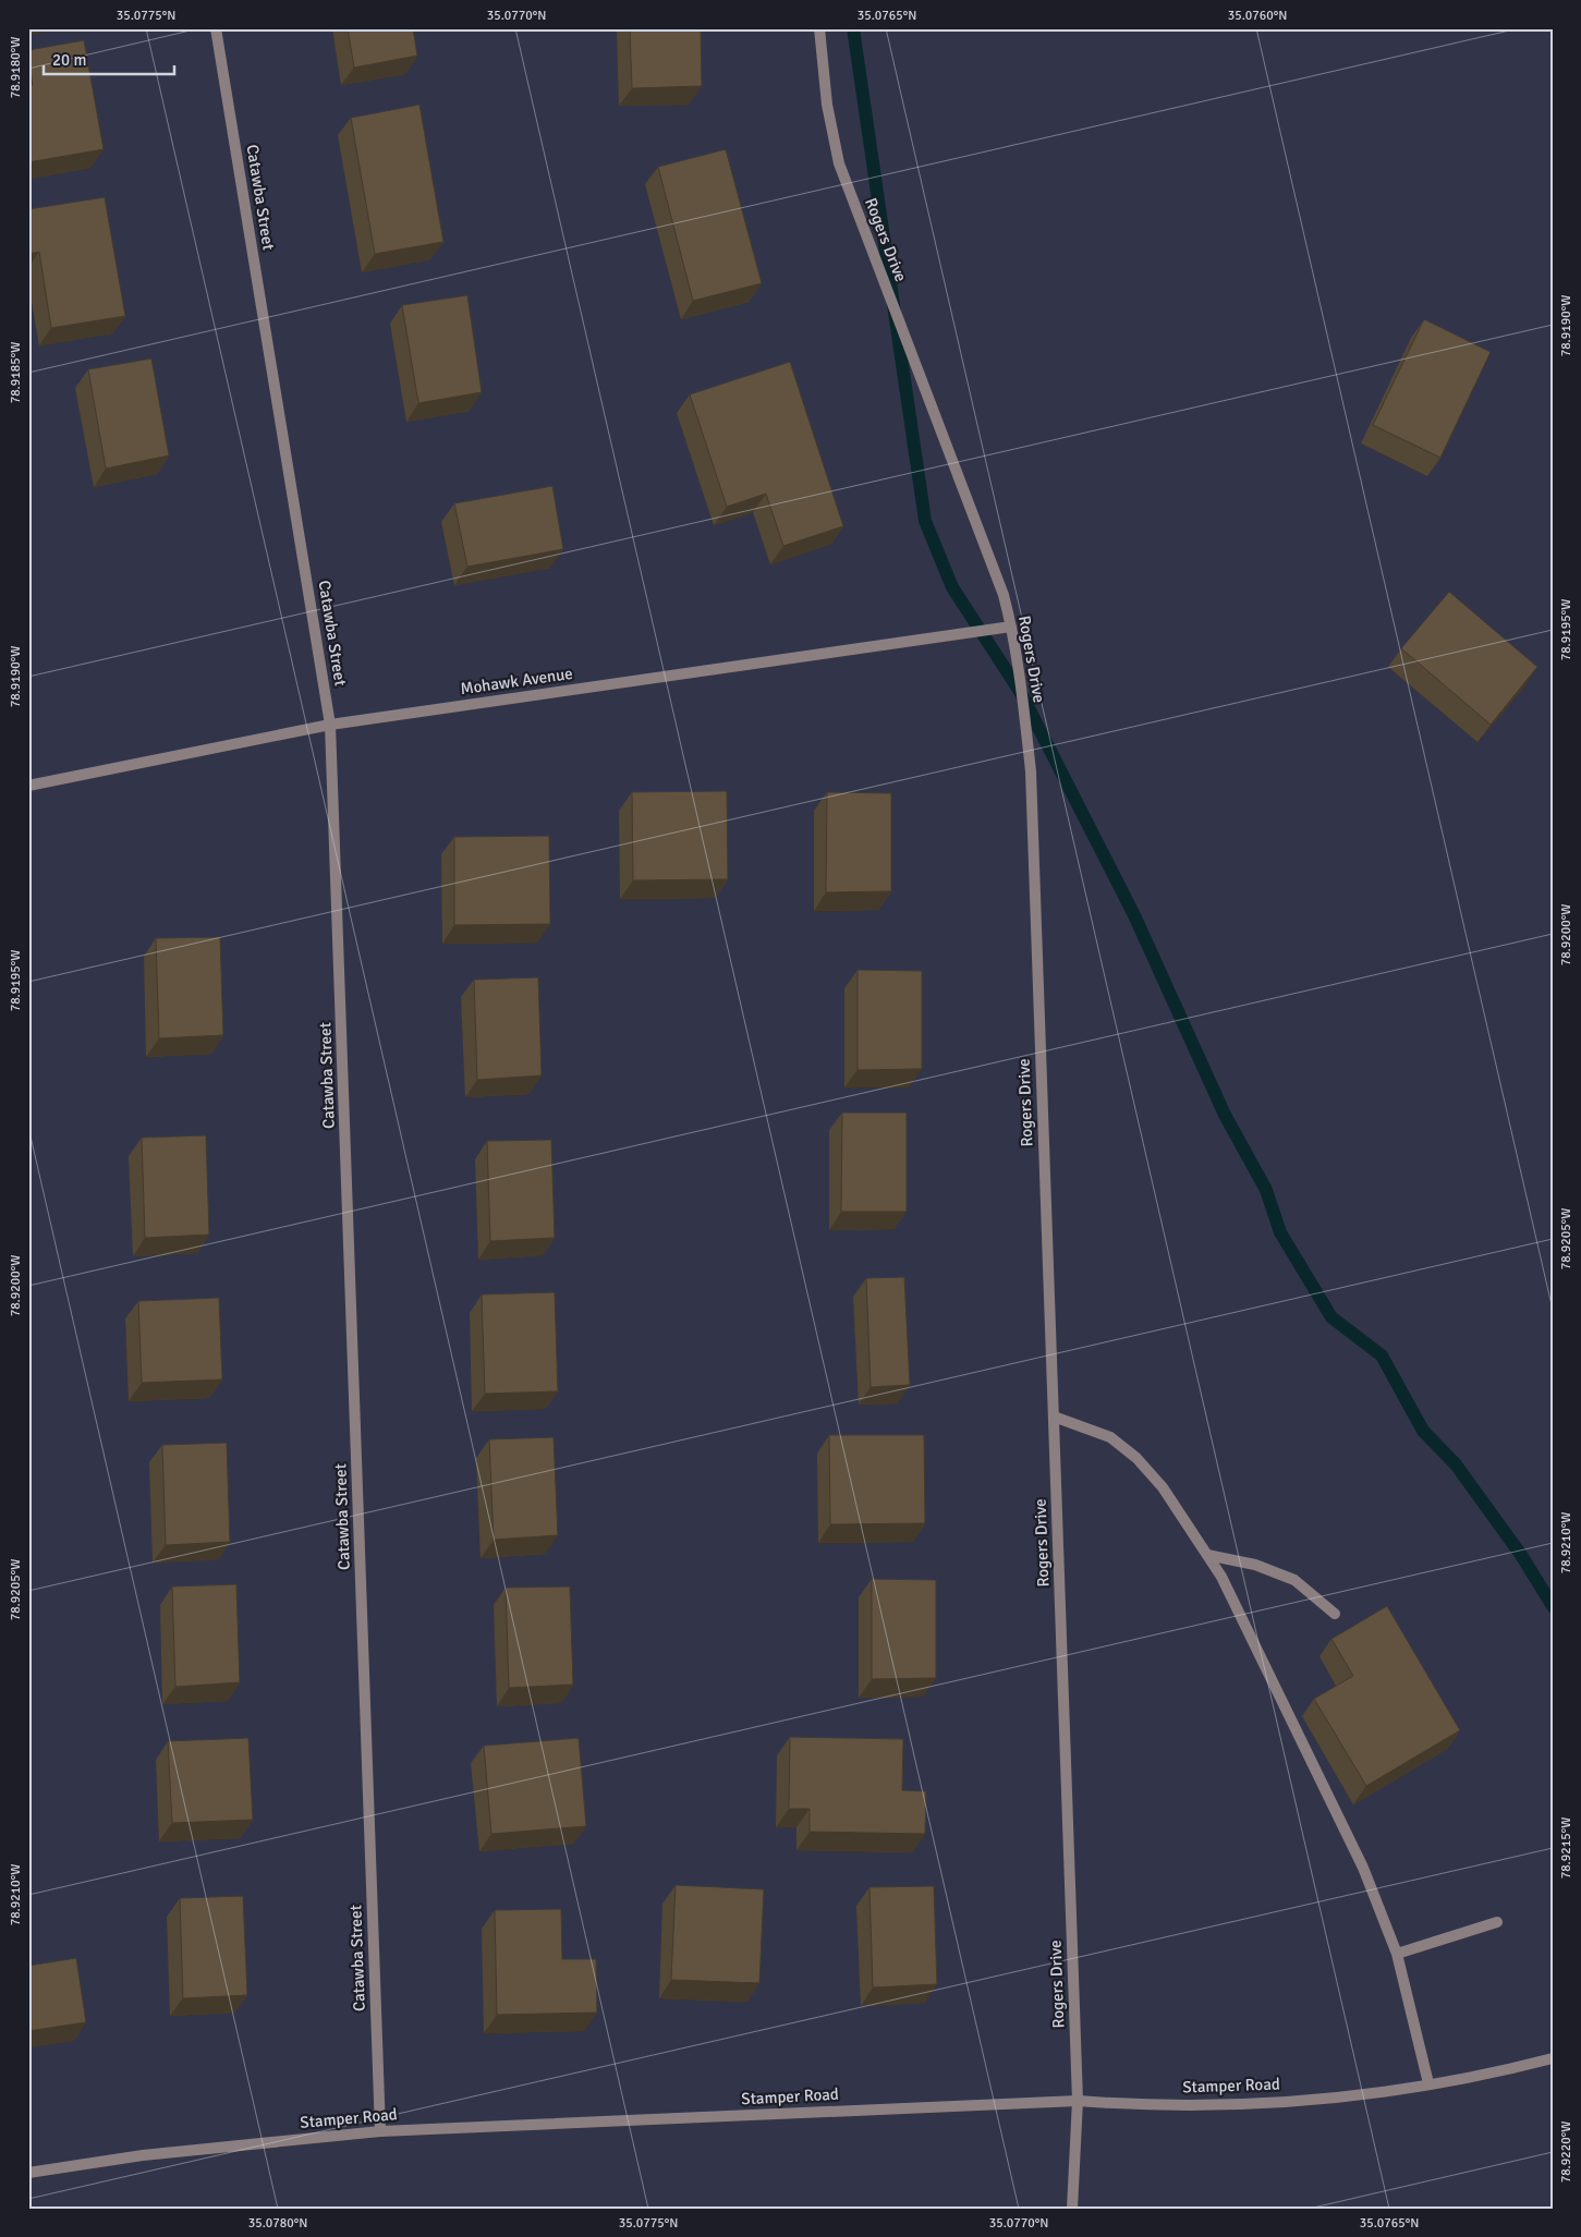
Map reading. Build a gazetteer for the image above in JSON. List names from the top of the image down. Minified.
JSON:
{"streets":{"street":["Catawba Street","Rogers Drive","Mohawk Avenue","Stamper Road"]},"crossings":[["Catawba Street","Mohawk Avenue"],["Catawba Street","Stamper Road"],["Rogers Drive","Mohawk Avenue"],["Rogers Drive","Stamper Road"]],"scale_bar":"20 m","coordinates":["35.0775°N","35.0770°N","35.0765°N","35.0760°N","78.9180°W","78.9190°W","78.9185°W","78.9195°W","78.9200°W","78.9205°W","78.9210°W","78.9215°W","78.9220°W","35.0780°N"]}
